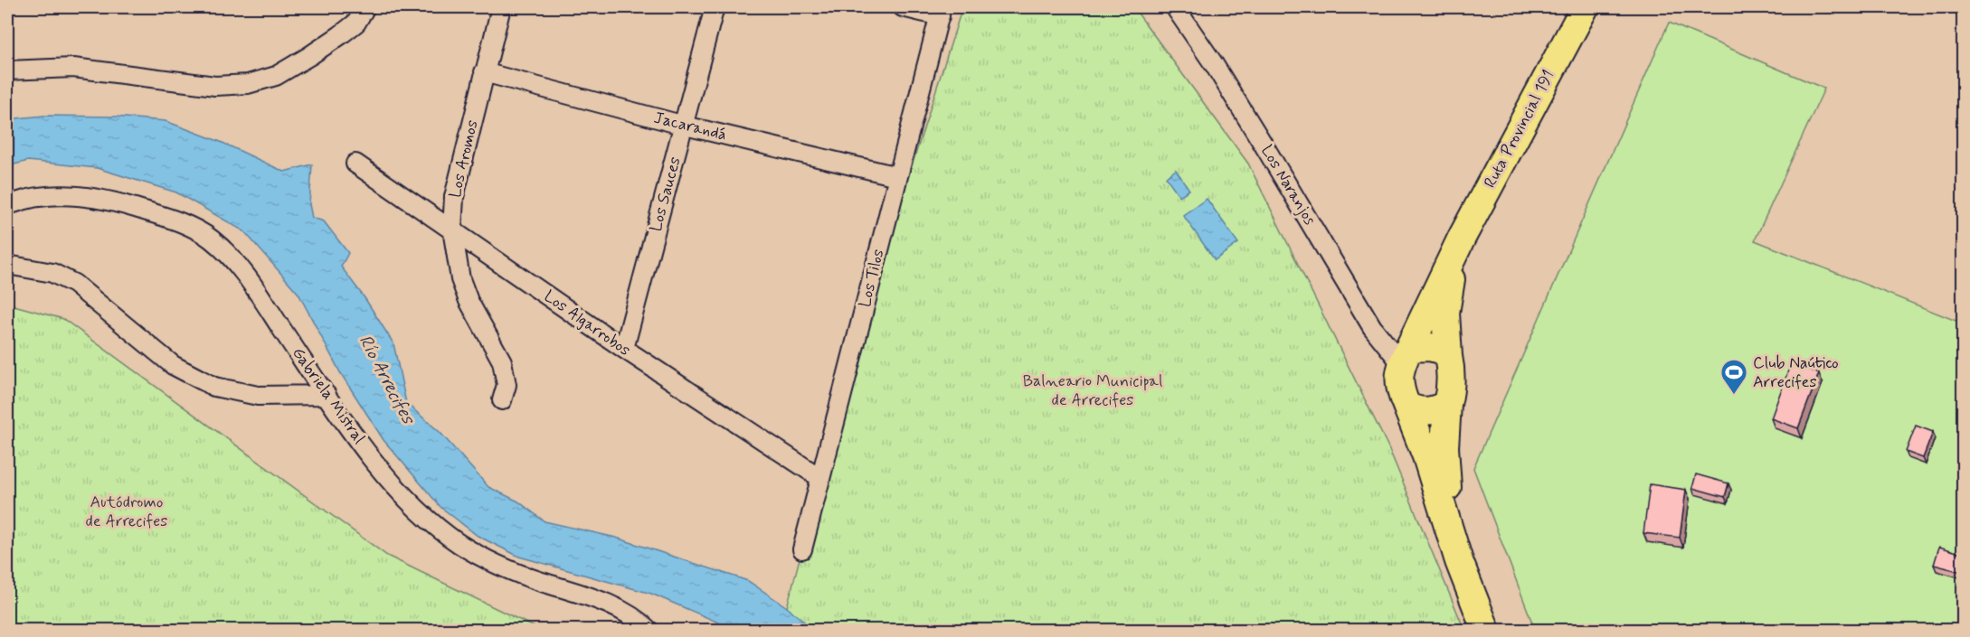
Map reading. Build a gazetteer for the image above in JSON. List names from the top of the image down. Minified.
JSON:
{"streets":{"main road":["Ruta Provincial 191"],"street":["Jacarandá","Los Aromos","Los Naranjos","Los Sauces","Los Tilos","Los Algarrobos","Gabriela Mistral"]},"crossings":[["Jacarandá","Los Aromos"],["Jacarandá","Los Sauces"],["Jacarandá","Los Tilos"],["Ruta Provincial 191","Los Naranjos"],["Los Aromos","Los Algarrobos"],["Los Sauces","Los Algarrobos"],["Los Tilos","Los Algarrobos"]],"water":["Río Arrecifes"],"parks":["Balneario Municipal de Arrecifes","Autódromo de Arrecifes"],"places":{"sports":["Club Naútico Arrecifes"]}}
